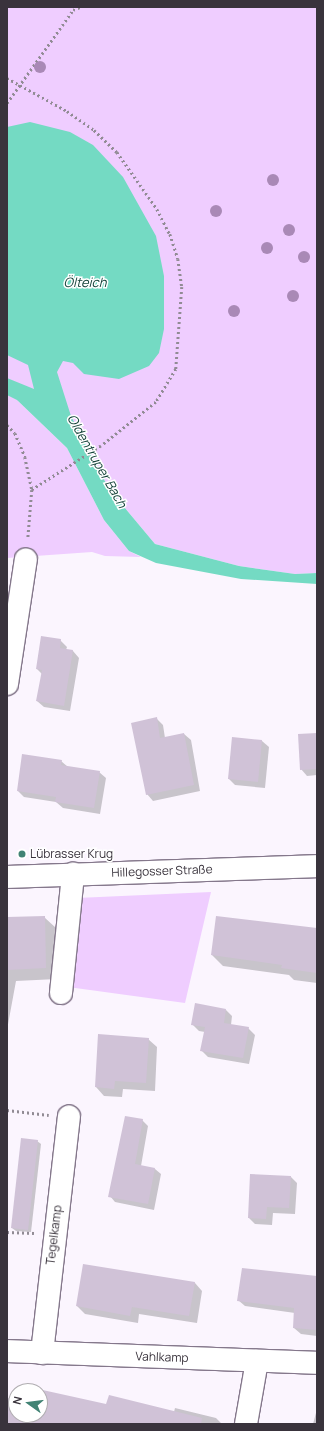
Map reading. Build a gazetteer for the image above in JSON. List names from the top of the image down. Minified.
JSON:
{"streets":{"street":["Hillegosser Straße","Tegelkamp","Vahlkamp"]},"crossings":[["Tegelkamp","Vahlkamp"]],"water":["Ölteich","Oldentruper Bach"],"places":["Lübrasser Krug"],"north":"left"}
